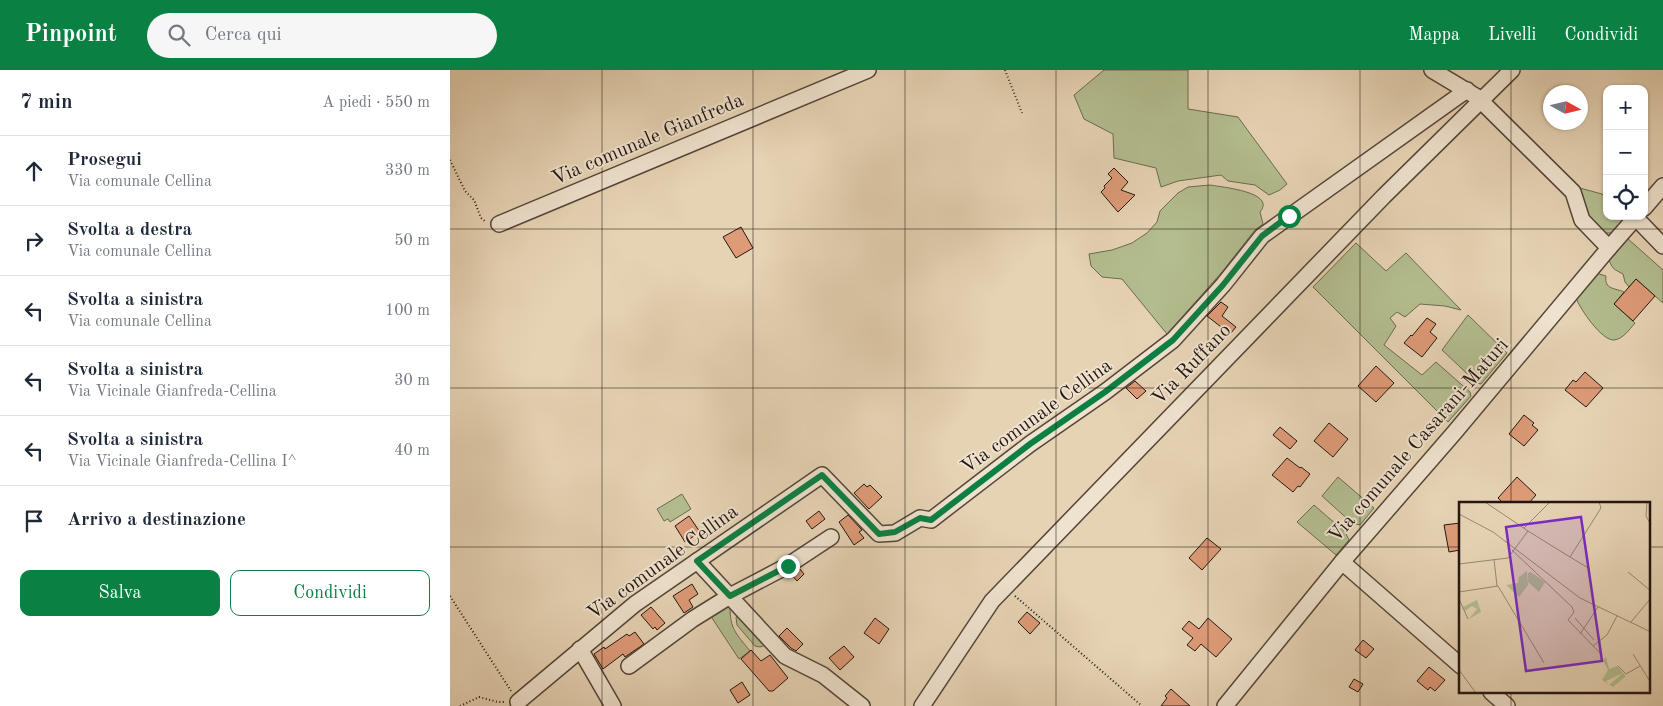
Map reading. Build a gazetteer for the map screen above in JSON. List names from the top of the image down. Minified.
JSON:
{"streets":{"street":["Via comunale Gianfreda","Via Ruffano","Via comunale Cellina","Via comunale Casarani-Maturi"]},"north":"right","page":{"header":"Pinpoint","search":"Cerca qui","nav":["Mappa","Livelli","Condividi"],"heading":["7 min","A piedi · 550 m"],"map_buttons":["+","−"],"list":[["Prosegui","Via comunale Cellina","330 m"],["Svolta a destra","Via comunale Cellina","50 m"],["Svolta a sinistra","Via comunale Cellina","100 m"],["Svolta a sinistra","Via Vicinale Gianfreda-Cellina","30 m"],["Svolta a sinistra","Via Vicinale Gianfreda-Cellina I^","40 m"],"Arrivo a destinazione"],"buttons":["Salva","Condividi"]}}
